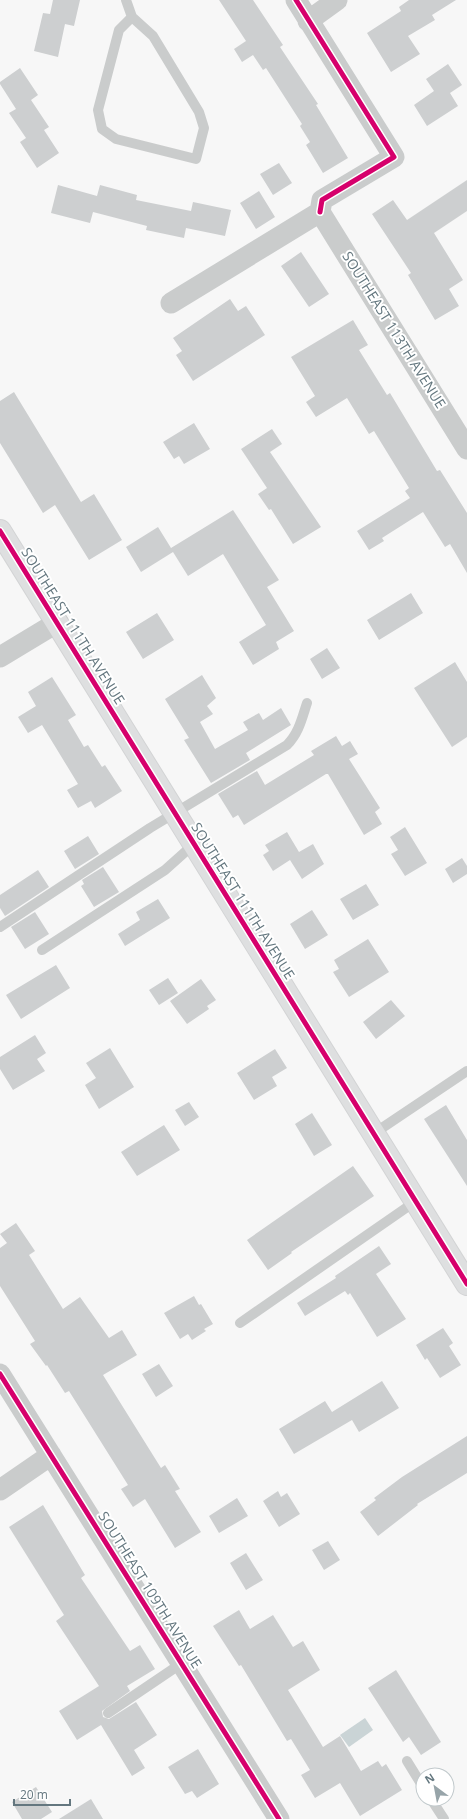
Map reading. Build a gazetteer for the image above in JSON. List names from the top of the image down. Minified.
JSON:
{"streets":{"street":["SOUTHEAST 113TH AVENUE","SOUTHEAST 111TH AVENUE","SOUTHEAST 109TH AVENUE"]},"scale_bar":"20 m","north":"top left"}
